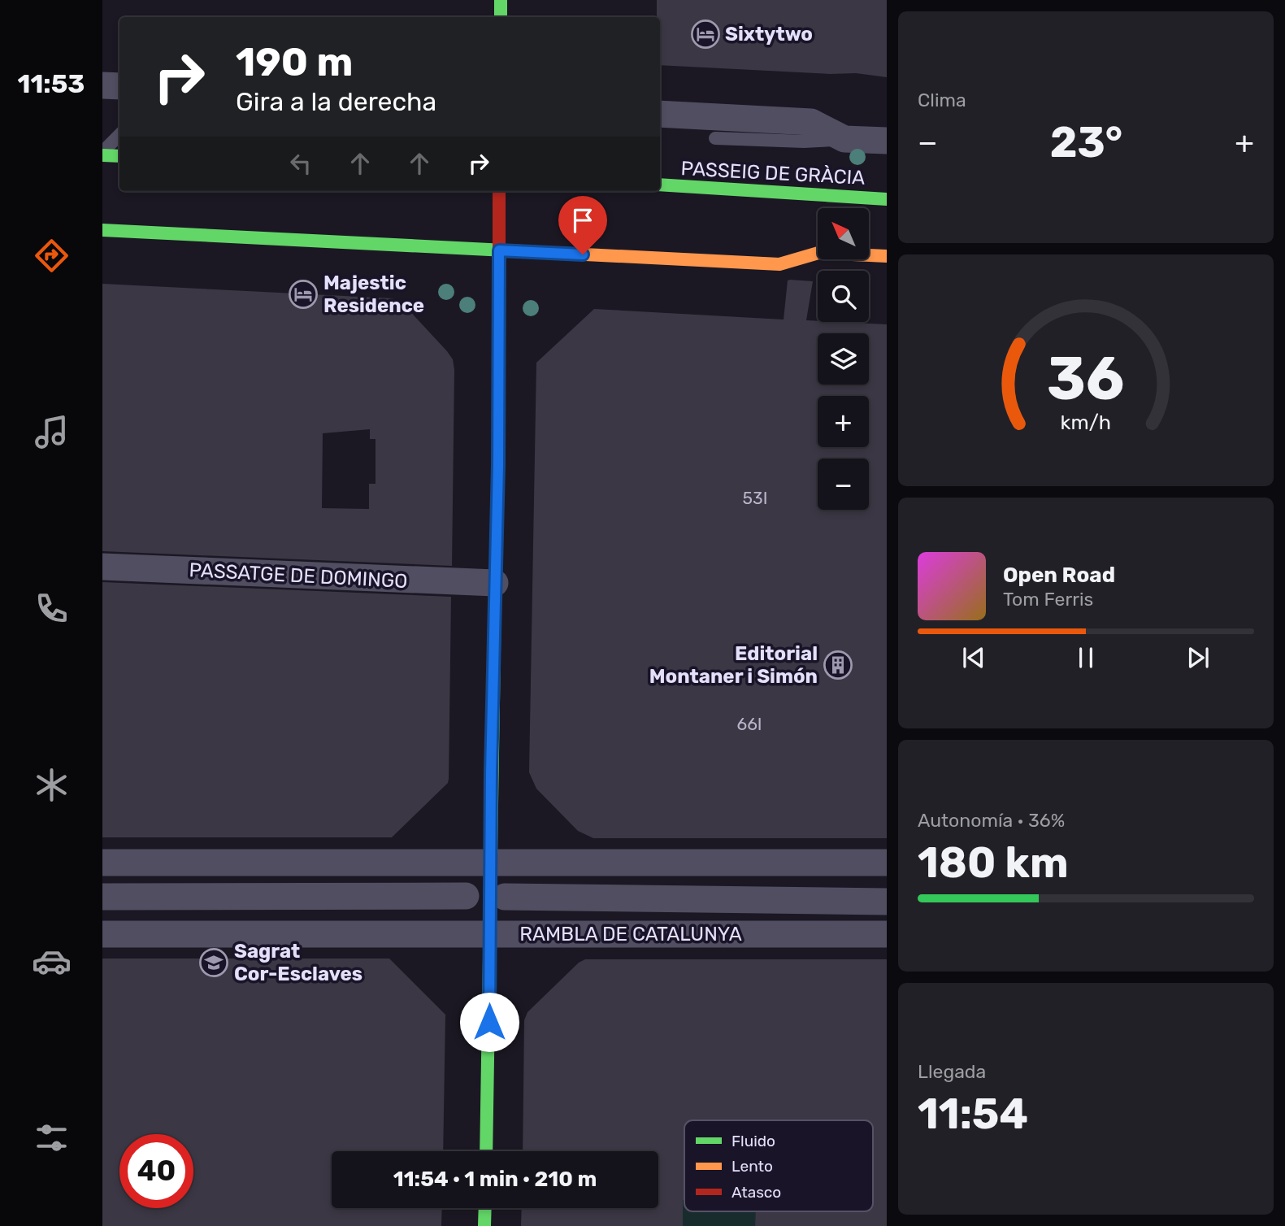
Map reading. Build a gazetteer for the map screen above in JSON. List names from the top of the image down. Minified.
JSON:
{"streets":{"street":["PASSEIG DE GRÀCIA","PASSATGE DE DOMINGO","RAMBLA DE CATALUNYA"]},"places":{"hotel":["Sixtytwo","Majestic Residence"],"building":["Editorial Montaner i Simón"],"school or university":["Sagrat Cor-Esclaves"]},"house_numbers":["53I","66I"],"legend":["Fluido","Lento","Atasco"],"north":"top left","page":{"tabs":"11:53","tile":["Clima",["Autonomía · 36%","180 km"],["Llegada","11:54"]],"turn":["190 m","Gira a la derecha"],"heat":["−","23°","+"],"map_buttons":["+","−"],"song":["Open Road","Tom Ferris"],"limit":"40","trip":"11:54 · 1 min · 210 m","gauge":["36","km/h"]}}
